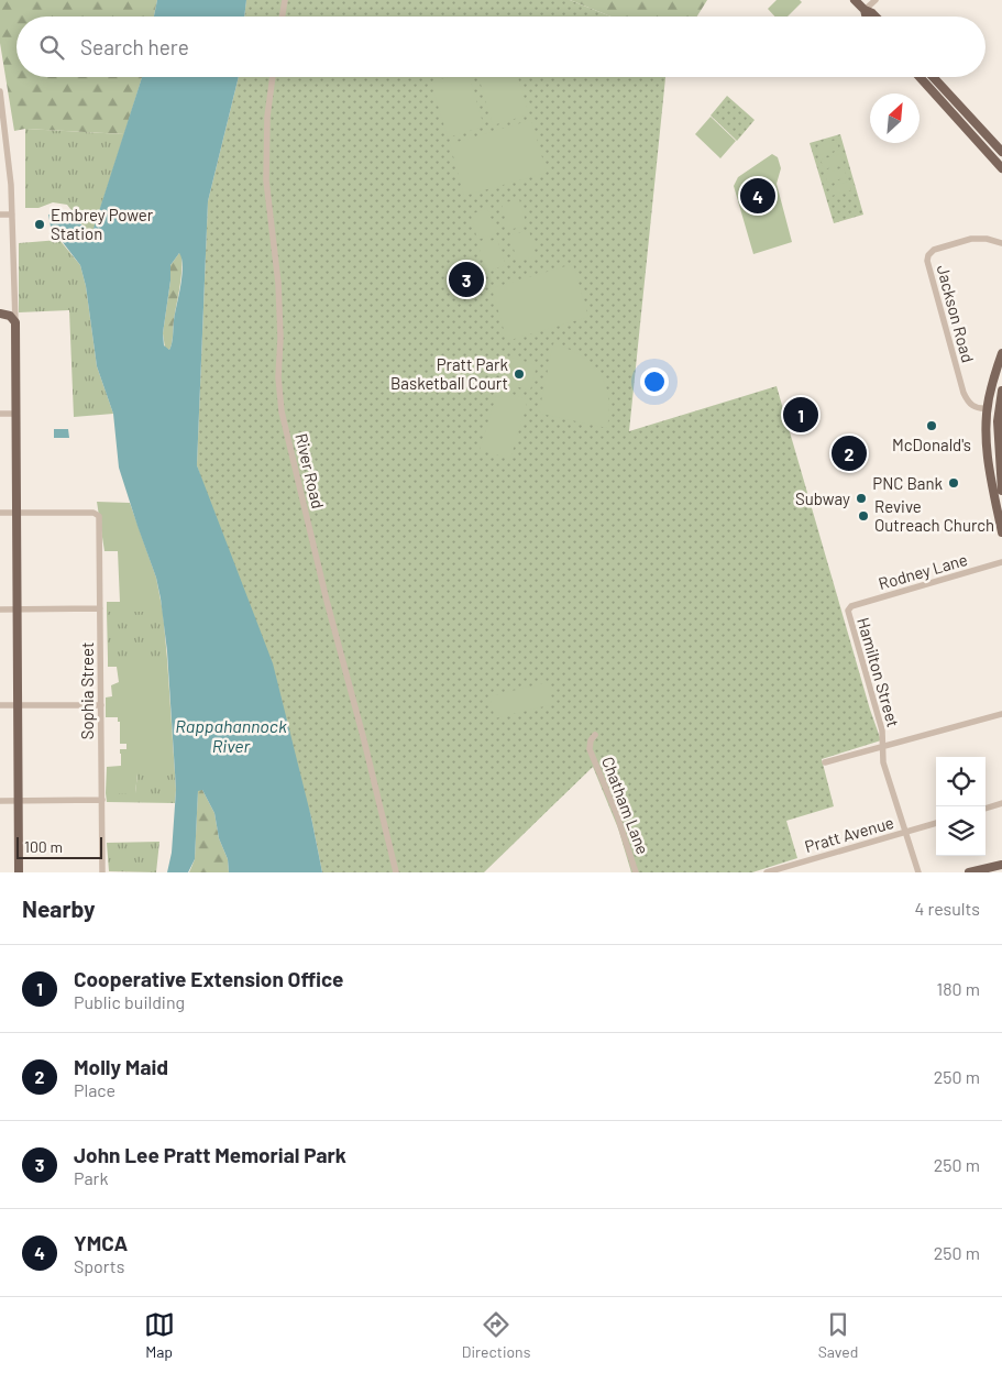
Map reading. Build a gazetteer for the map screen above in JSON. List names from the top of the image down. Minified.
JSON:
{"streets":{"street":["Jackson Road","River Road","Rodney Lane","Hamilton Street","Sophia Street","Chatham Lane","Pratt Avenue"]},"crossings":[["Rodney Lane","Hamilton Street"],["Hamilton Street","Pratt Avenue"]],"water":["Rappahannock River"],"places":["Embrey Power Station","Pratt Park Basketball Court","McDonald's","PNC Bank","Subway","Revive Outreach Church"],"scale_bar":"100 m","north":"top right","page":{"search":"Search here","pins":["4","3","1","2"],"scale":"100 m","heading":["Nearby","4 results"],"list":[{"mark":"1","name":"Cooperative Extension Office","note":"Public building","value":"180 m"},{"mark":"2","name":"Molly Maid","note":"Place","value":"250 m"},{"mark":"3","name":"John Lee Pratt Memorial Park","note":"Park","value":"250 m"},{"mark":"4","name":"YMCA","note":"Sports","value":"250 m"}],"nav":["Map","Directions","Saved"]}}
